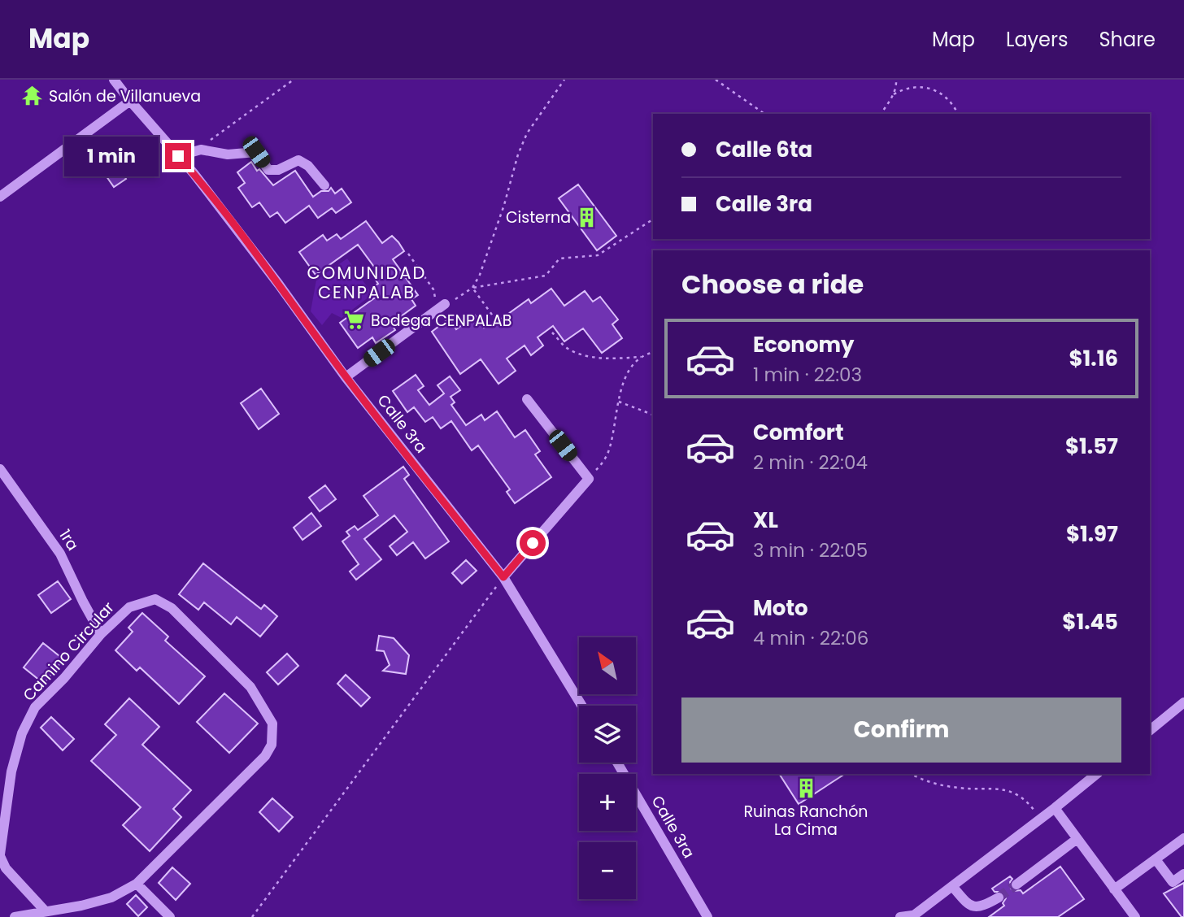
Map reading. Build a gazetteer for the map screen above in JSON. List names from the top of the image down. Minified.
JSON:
{"streets":{"street":["Calle 3ra","1ra","Camino Circular"]},"crossings":[["1ra","Camino Circular"]],"districts":["COMUNIDAD CENPALAB"],"places":{"temple":["Salón de Villanueva"],"building":["Cisterna","Ruinas Ranchón La Cima"],"supermarket":["Bodega CENPALAB"]},"north":"top left","page":{"header":"Map","nav":["Map","Layers","Share"],"banner":["Calle 6ta","Calle 3ra"],"bubble":"1 min","heading":"Choose a ride","list":[{"name":"Economy","note":"1 min · 22:03","value":"$1.16"},{"name":"Comfort","note":"2 min · 22:04","value":"$1.57"},{"name":"XL","note":"3 min · 22:05","value":"$1.97"},{"name":"Moto","note":"4 min · 22:06","value":"$1.45"}],"map_buttons":["+","−"],"buttons":"Confirm"}}
